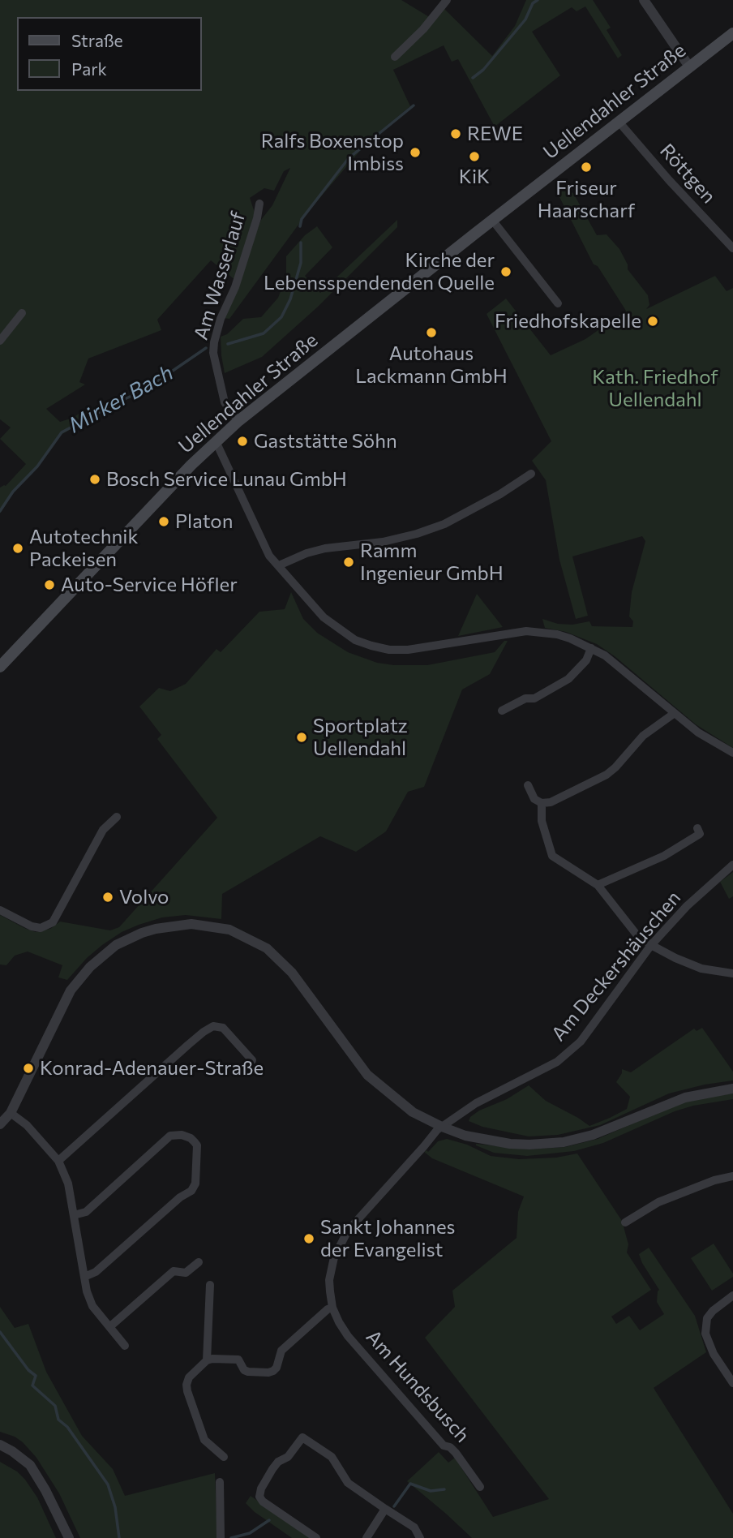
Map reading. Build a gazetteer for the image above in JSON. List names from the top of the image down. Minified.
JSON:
{"streets":{"main road":["Uellendahler Straße"],"street":["Röttgen","Am Wasserlauf","Am Deckershäuschen","Am Hundsbusch"]},"crossings":[["Uellendahler Straße","Röttgen"],["Uellendahler Straße","Am Wasserlauf"],["Am Deckershäuschen","Am Hundsbusch"]],"water":["Mirker Bach"],"parks":["Kath. Friedhof Uellendahl"],"places":["REWE","Ralfs Boxenstop Imbiss","KiK","Friseur Haarscharf","Kirche der Lebensspendenden Quelle","Friedhofskapelle","Autohaus Lackmann GmbH","Gaststätte Söhn","Bosch Service Lunau GmbH","Platon","Autotechnik Packeisen","Ramm Ingenieur GmbH","Auto-Service Höfler","Sportplatz Uellendahl","Volvo","Konrad-Adenauer-Straße","Sankt Johannes der Evangelist"],"legend":["Straße","Park"]}
